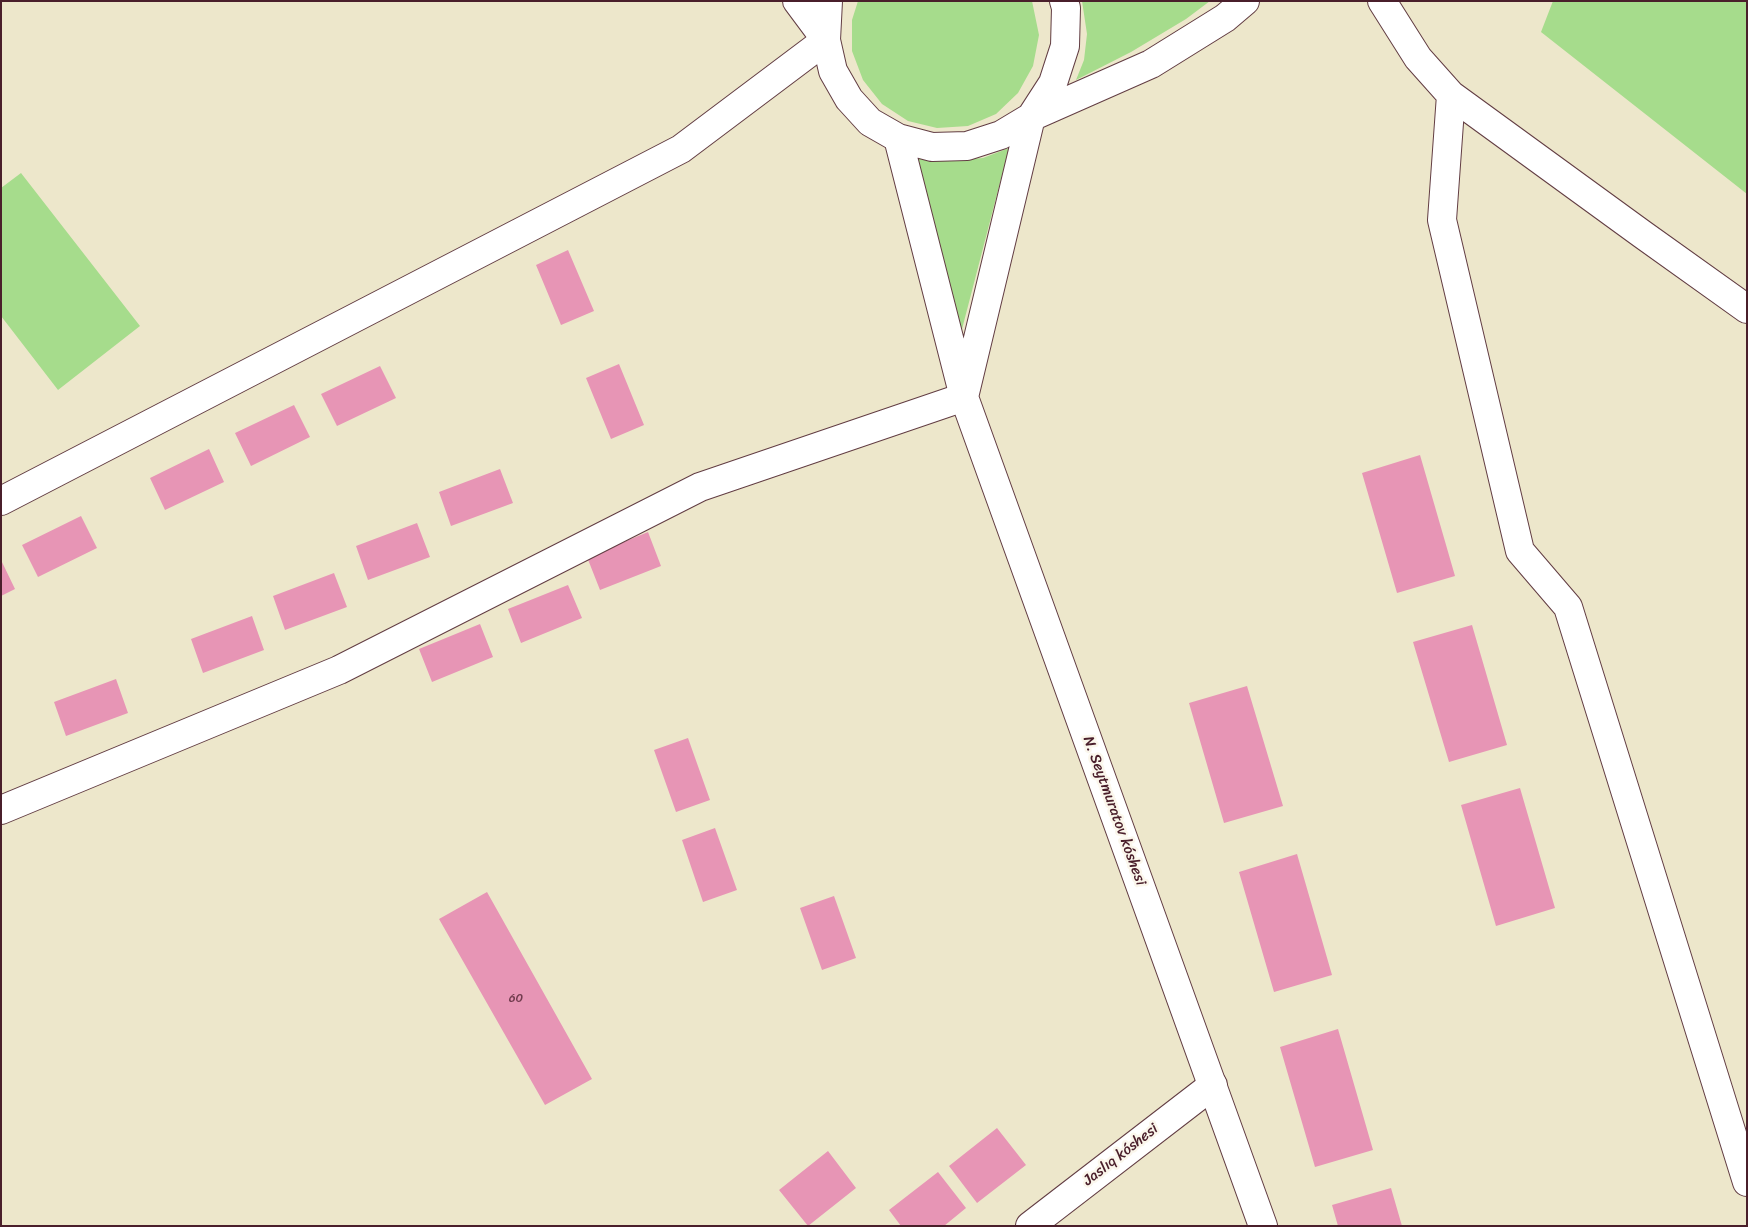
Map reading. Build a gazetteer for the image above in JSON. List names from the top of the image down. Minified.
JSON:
{"streets":{"street":["N. Seytmuratov kóshesi","Jaslıq kóshesi"]},"crossings":[["N. Seytmuratov kóshesi","Jaslıq kóshesi"]],"house_numbers":["60"]}
